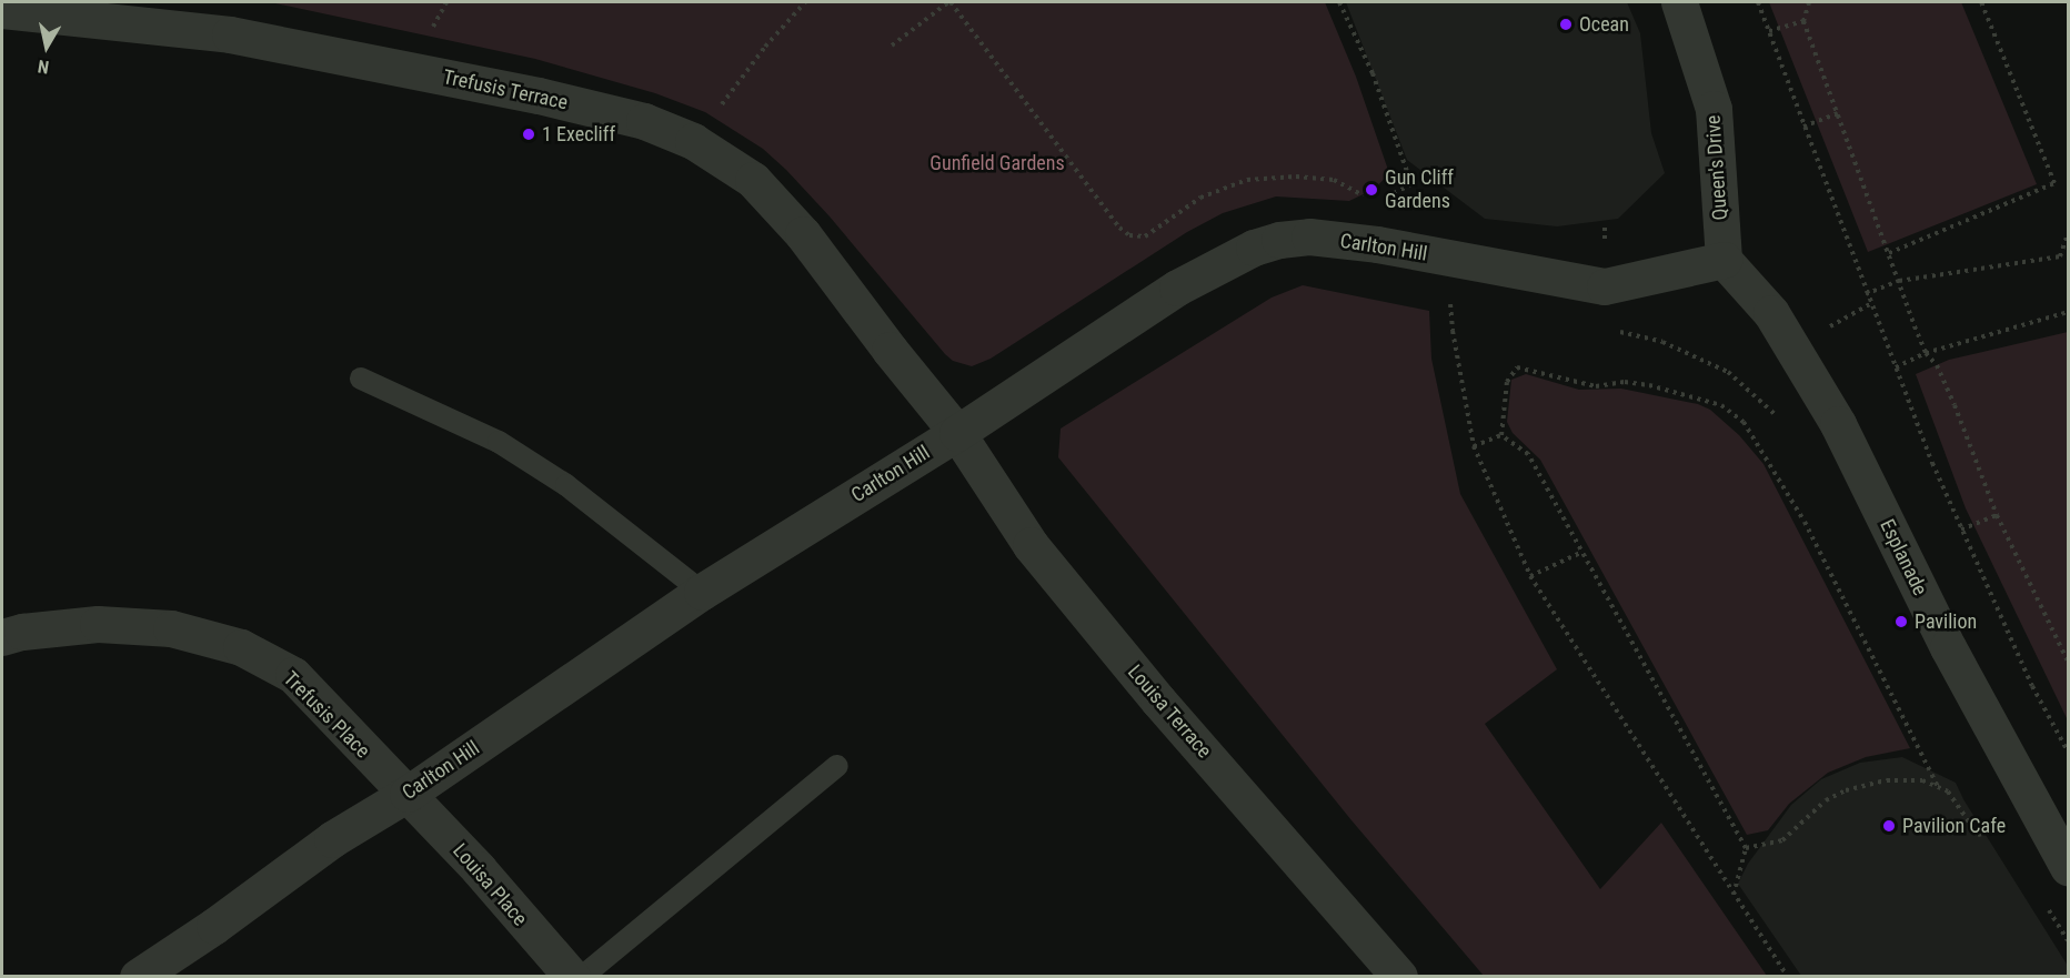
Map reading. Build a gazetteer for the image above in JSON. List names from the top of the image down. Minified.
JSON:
{"streets":{"street":["Trefusis Terrace","Queen's Drive","Carlton Hill","Esplanade","Louisa Terrace","Trefusis Place","Louisa Place"]},"crossings":[["Trefusis Terrace","Carlton Hill"],["Trefusis Terrace","Louisa Terrace"],["Queen's Drive","Carlton Hill"],["Queen's Drive","Esplanade"],["Carlton Hill","Esplanade"],["Carlton Hill","Louisa Terrace"],["Carlton Hill","Trefusis Place"],["Carlton Hill","Louisa Place"],["Trefusis Place","Louisa Place"]],"parks":["Gunfield Gardens"],"places":["Ocean","1 Execliff","Gun Cliff Gardens","Pavilion","Pavilion Cafe"],"north":"bottom"}
